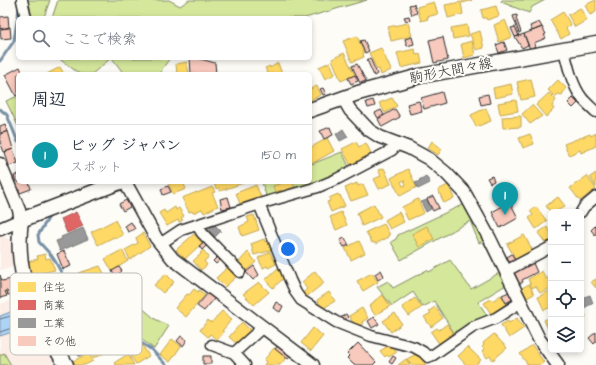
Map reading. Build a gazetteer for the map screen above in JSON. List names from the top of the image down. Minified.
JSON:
{"streets":{"main road":["駒形大間々線"]},"legend":["住宅","商業","工業","その他"],"page":{"search":"ここで検索","heading":"周辺","list":[{"mark":"1","name":"ビッグ ジャパン","note":"スポット","value":"150 m"}],"pins":"1","map_buttons":["+","−"]}}
